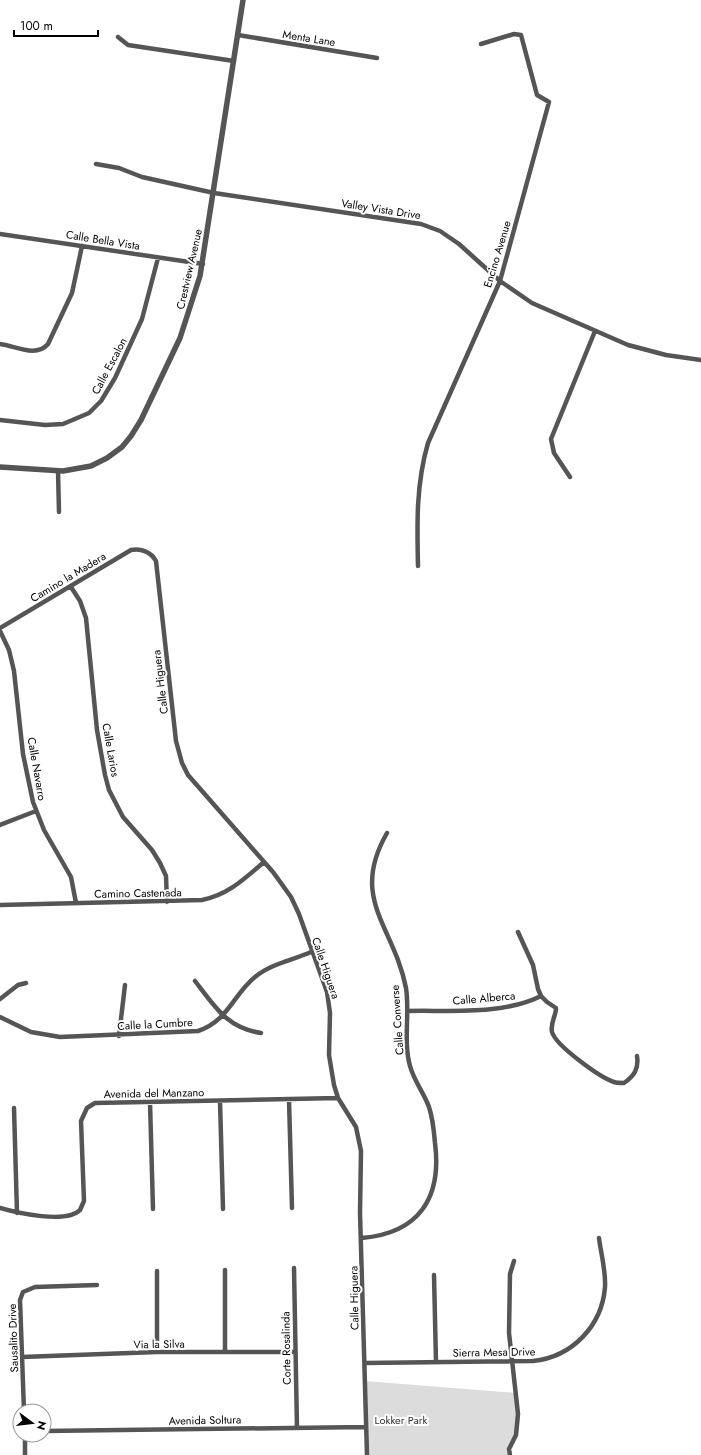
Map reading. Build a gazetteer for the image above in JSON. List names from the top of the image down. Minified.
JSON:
{"streets":{"street":["Menta Lane","Valley Vista Drive","Calle Bella Vista","Encino Avenue","Crestview Avenue","Calle Escalon","Camino la Madera","Calle Higuera","Calle Larios","Calle Navarro","Camino Castenada","Calle Alberca","Calle Converse","Calle la Cumbre","Avenida del Manzano","Sausalito Drive","Via la Silva","Corte Rosalinda","Sierra Mesa Drive","Avenida Soltura"]},"crossings":[["Menta Lane","Crestview Avenue"],["Valley Vista Drive","Encino Avenue"],["Valley Vista Drive","Crestview Avenue"],["Calle Bella Vista","Crestview Avenue"],["Calle Bella Vista","Calle Escalon"],["Camino la Madera","Calle Higuera"],["Camino la Madera","Calle Larios"],["Camino la Madera","Calle Navarro"],["Calle Higuera","Camino Castenada"],["Calle Higuera","Calle Converse"],["Calle Higuera","Calle la Cumbre"],["Calle Higuera","Avenida del Manzano"],["Calle Higuera","Sierra Mesa Drive"],["Calle Higuera","Avenida Soltura"],["Calle Larios","Camino Castenada"],["Calle Navarro","Camino Castenada"],["Calle Alberca","Calle Converse"],["Sausalito Drive","Via la Silva"],["Via la Silva","Corte Rosalinda"],["Corte Rosalinda","Avenida Soltura"]],"parks":["Lokker Park"],"scale_bar":"100 m","north":"right"}
